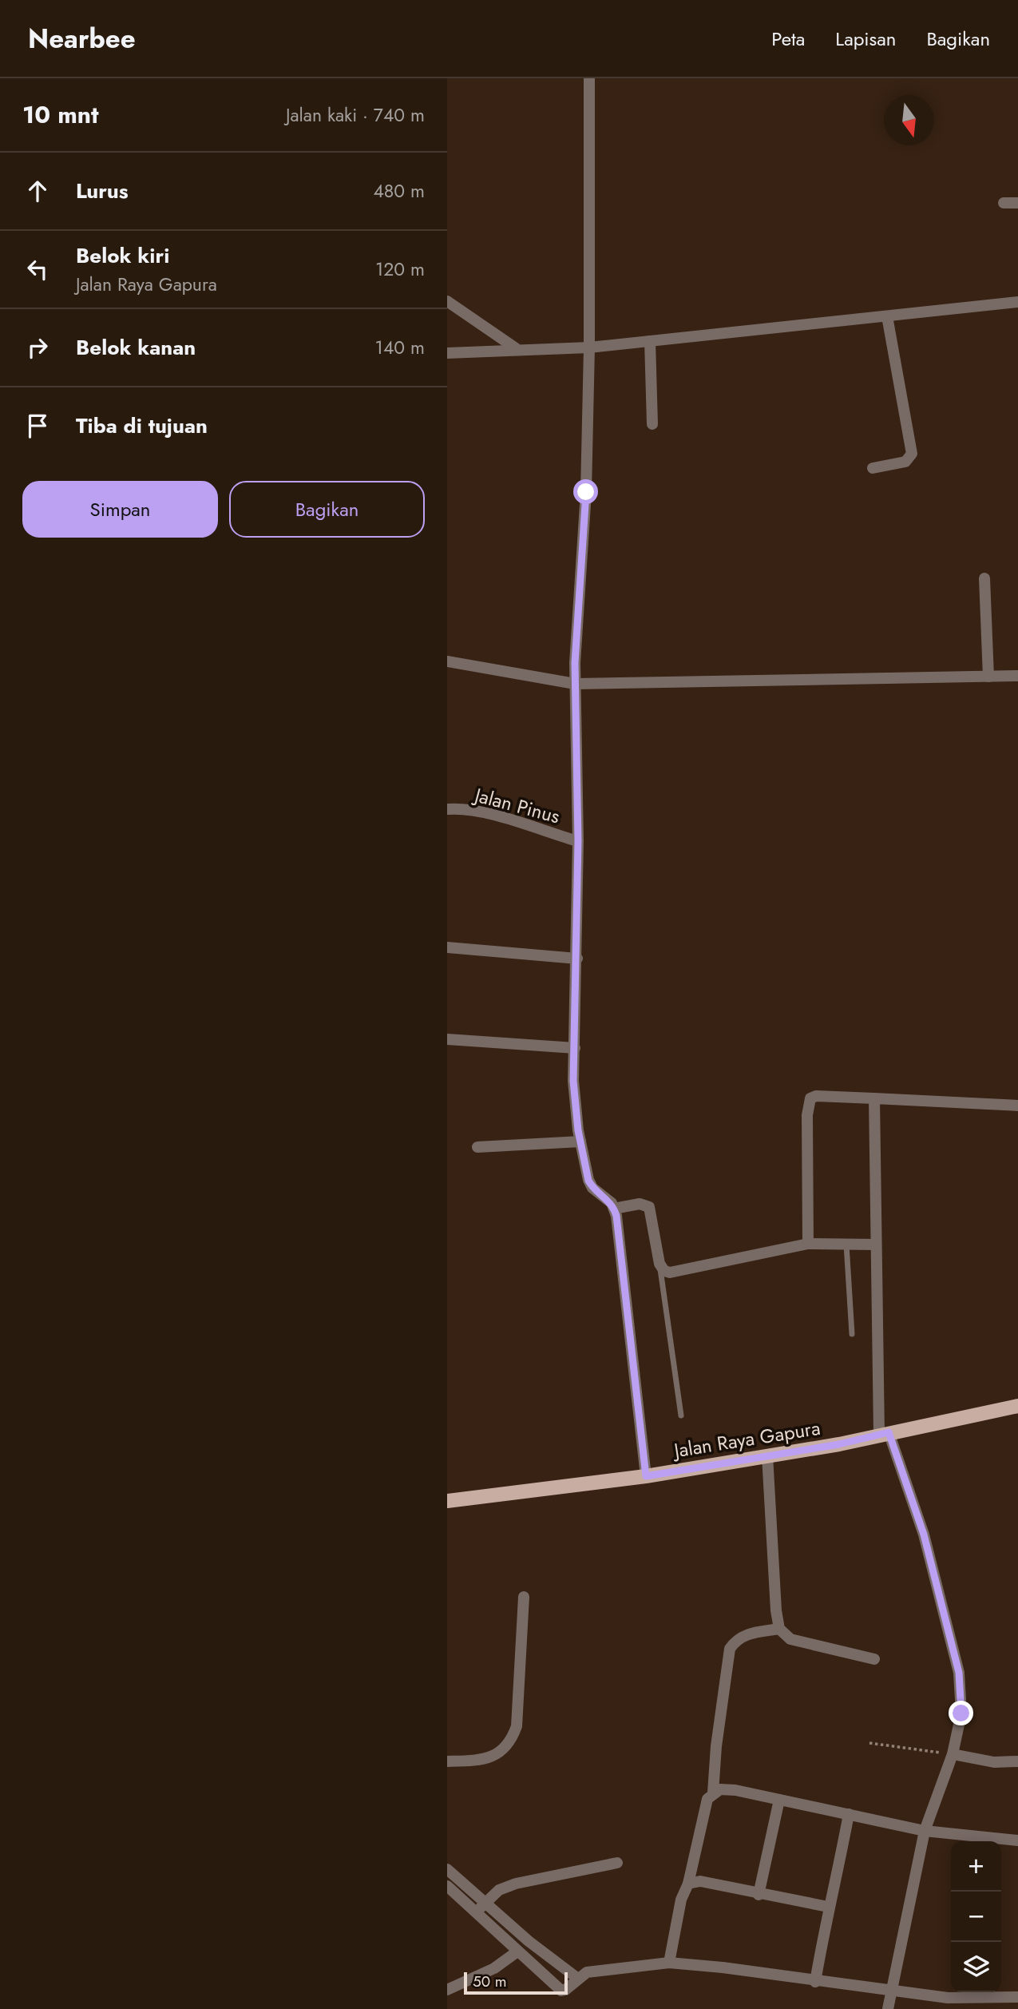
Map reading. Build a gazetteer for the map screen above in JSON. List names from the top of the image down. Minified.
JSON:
{"streets":{"main road":["Jalan Raya Gapura"],"street":["Jalan Pinus"]},"scale_bar":"50 m","north":"bottom","page":{"header":"Nearbee","nav":["Peta","Lapisan","Bagikan"],"heading":["10 mnt","Jalan kaki · 740 m"],"list":[["Lurus","480 m"],["Belok kiri","Jalan Raya Gapura","120 m"],["Belok kanan","140 m"],"Tiba di tujuan"],"buttons":["Simpan","Bagikan"],"map_buttons":["+","−"],"scale":"50 m"}}
